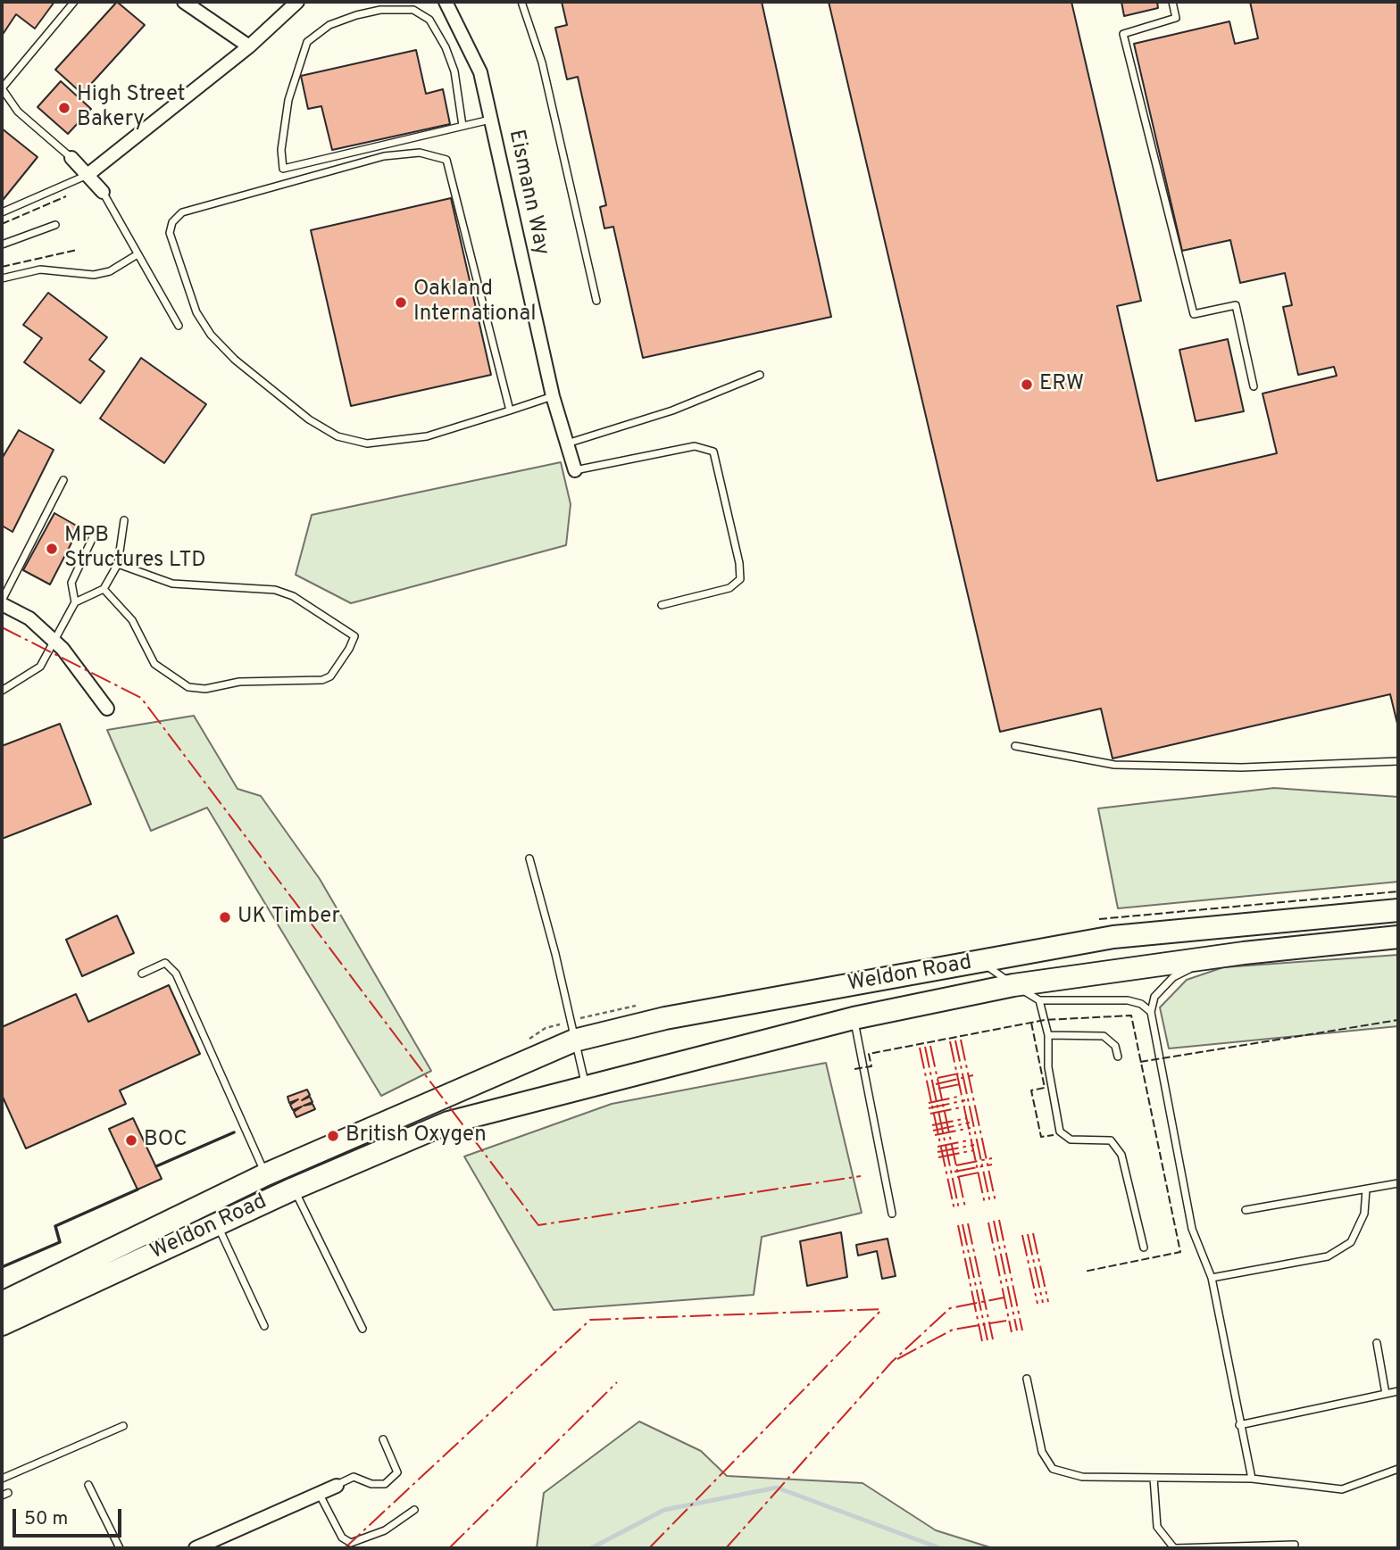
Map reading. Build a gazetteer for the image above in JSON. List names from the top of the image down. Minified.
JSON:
{"streets":{"highway":["Weldon Road"],"street":["Eismann Way"]},"places":["High Street Bakery","Oakland International","ERW","MPB Structures LTD","UK Timber","British Oxygen","BOC"],"scale_bar":"50 m"}
